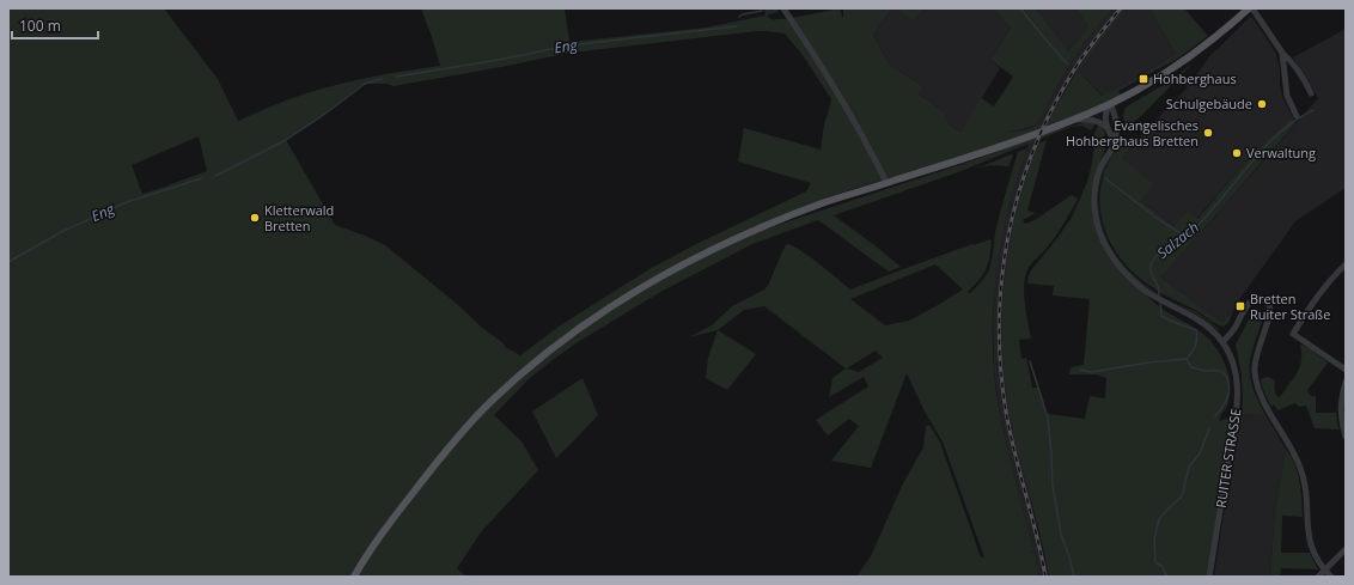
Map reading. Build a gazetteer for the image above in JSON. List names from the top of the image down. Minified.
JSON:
{"streets":{"street":["RUITER STRASSE"]},"water":["Eng","Salzach"],"places":{"transit":["Hohberghaus","Bretten Ruiter Straße"],"other":["Schulgebäude","Evangelisches Hohberghaus Bretten","Verwaltung","Kletterwald Bretten"]},"scale_bar":"100 m"}
